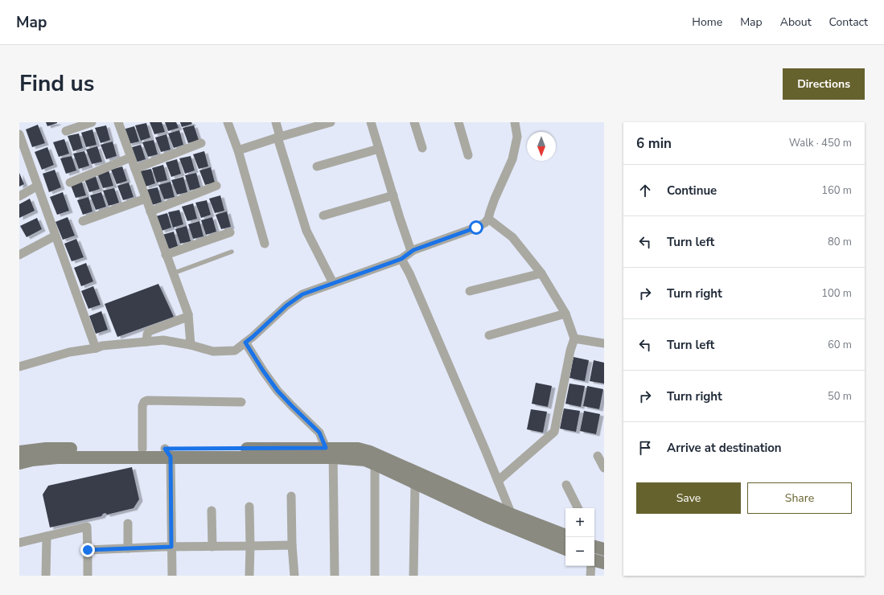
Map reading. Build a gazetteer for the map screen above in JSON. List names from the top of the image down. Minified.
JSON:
{"north":"bottom","page":{"header":"Map","nav":["Home","Map","About","Contact"],"title":"Find us","buttons":["Directions",["Save","Share"]],"heading":["6 min","Walk · 450 m"],"list":[["Continue","160 m"],["Turn left","80 m"],["Turn right","100 m"],["Turn left","60 m"],["Turn right","50 m"],"Arrive at destination"],"map_buttons":["+","−"]}}
